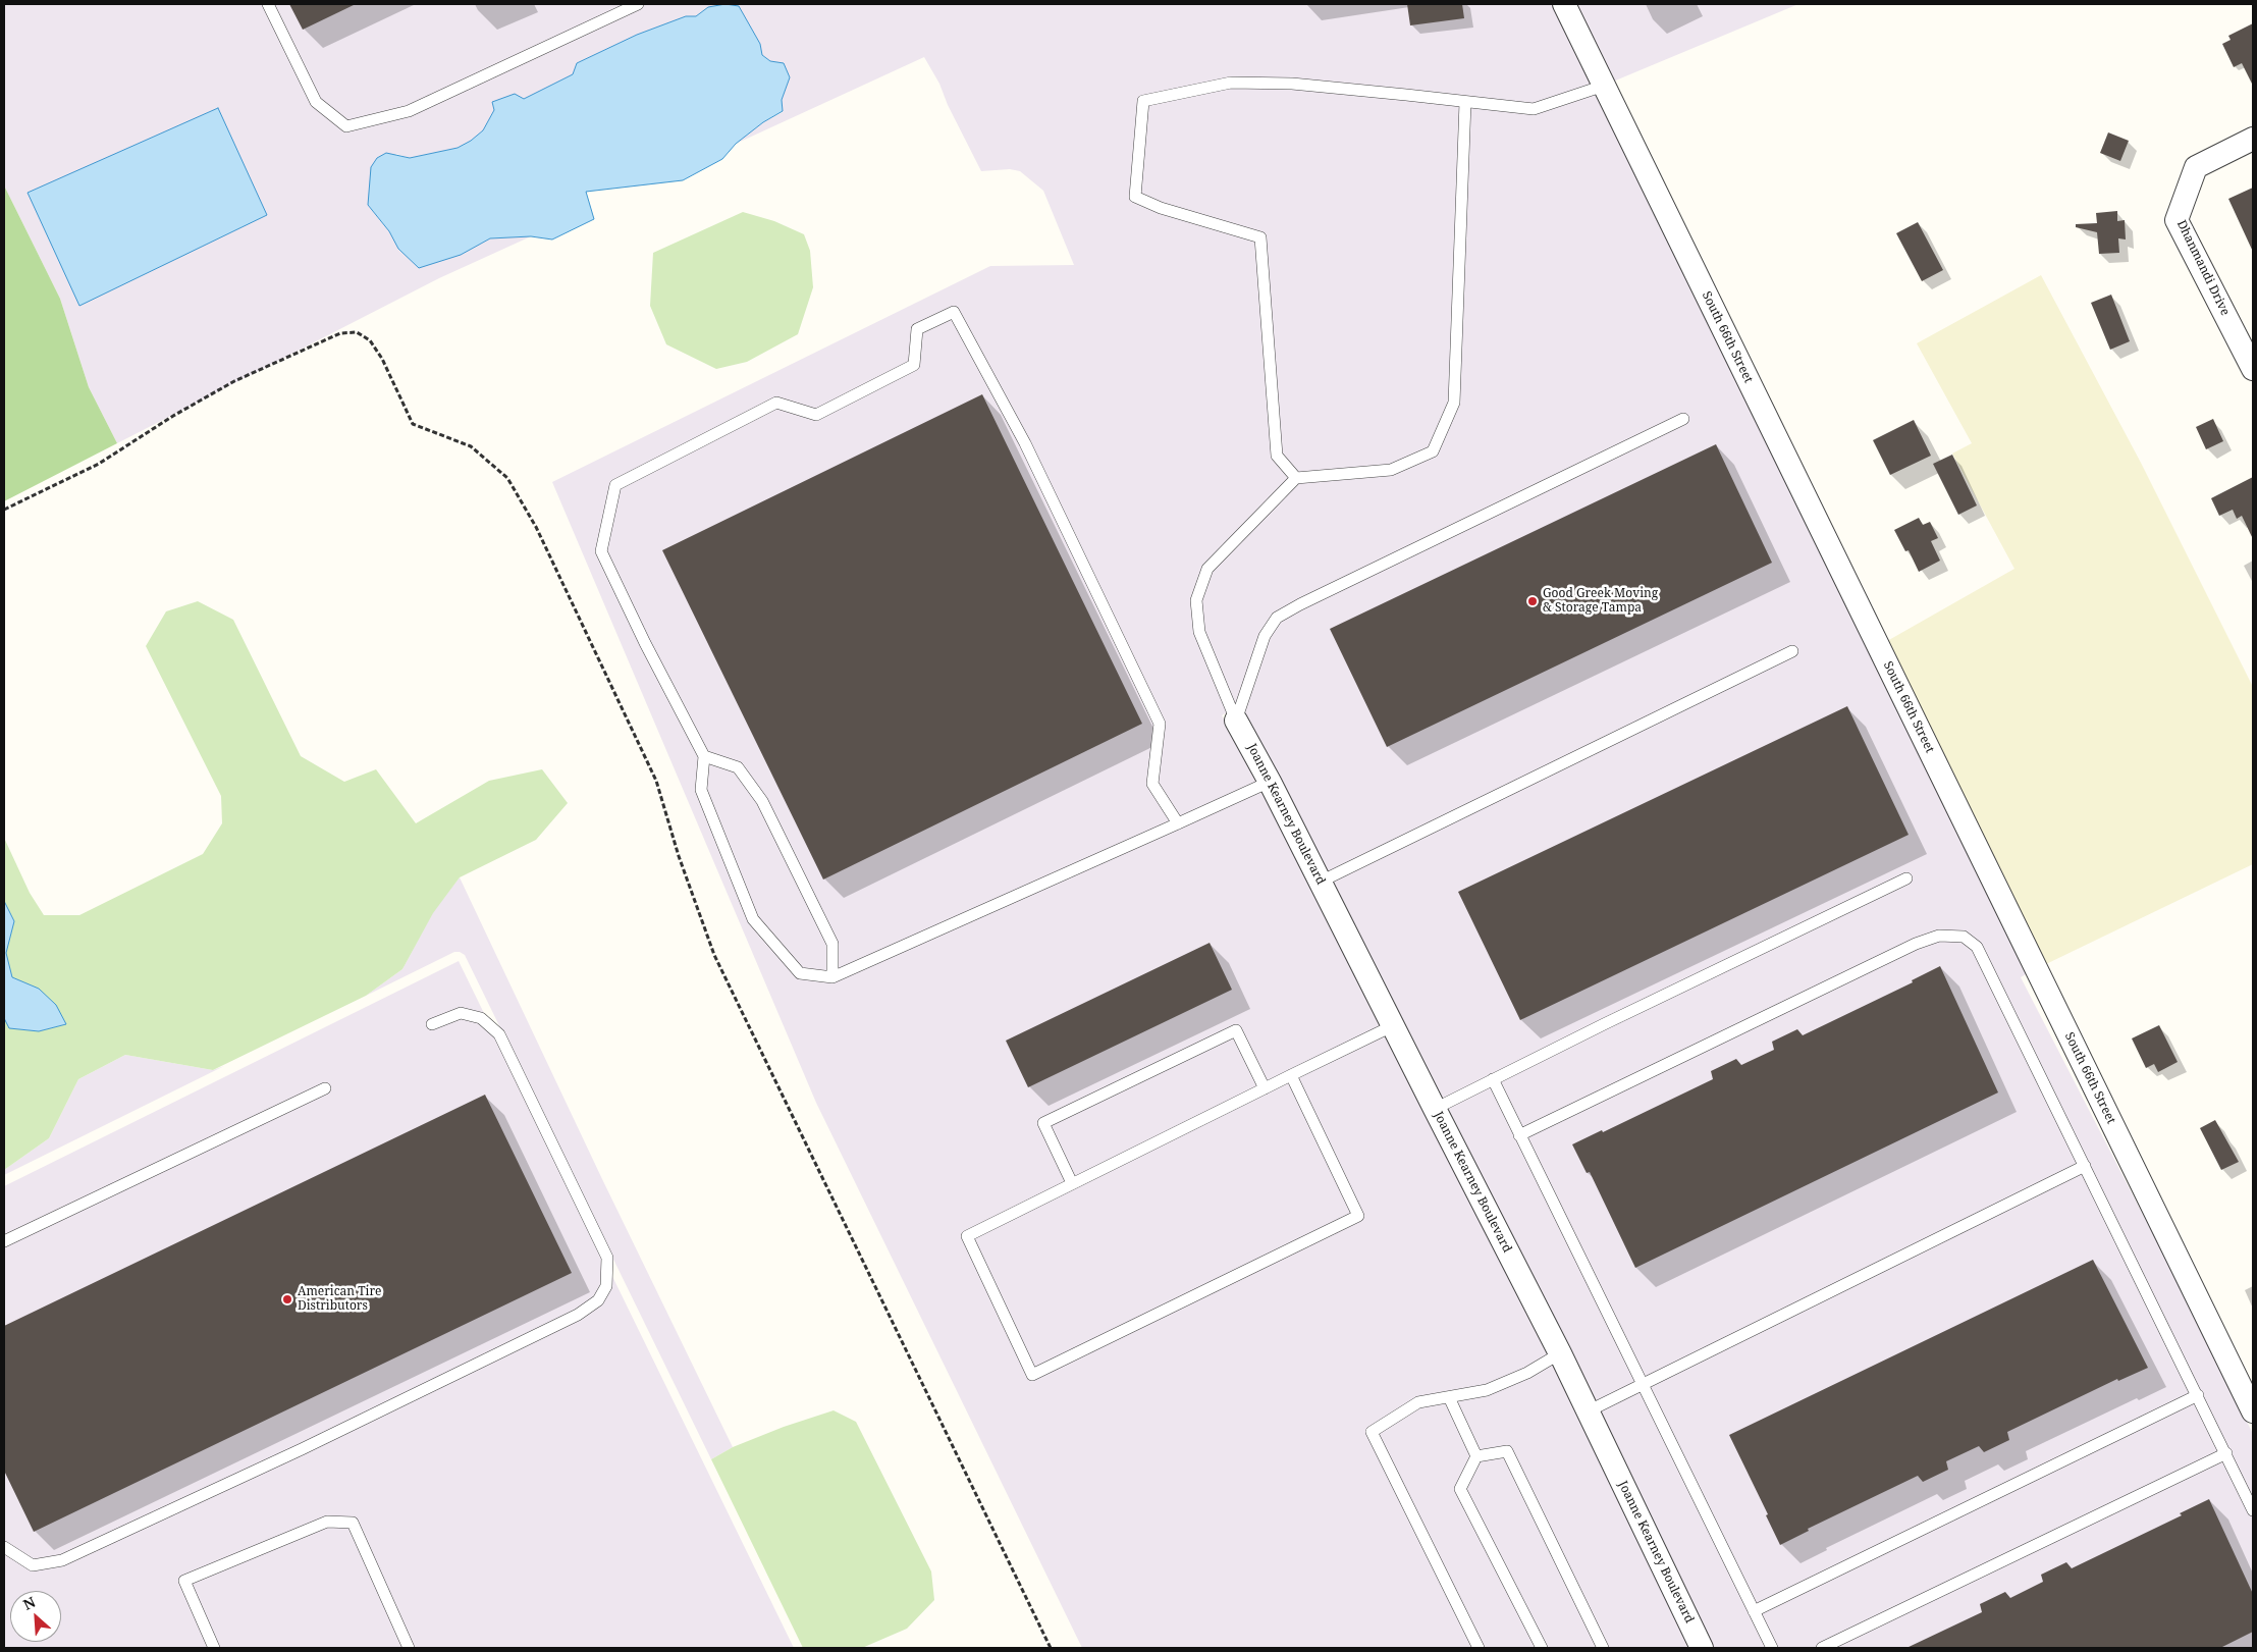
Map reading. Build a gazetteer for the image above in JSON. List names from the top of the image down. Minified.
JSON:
{"streets":{"street":["Dhanmandi Drive","South 66th Street","Joanne Kearney Boulevard"]},"places":["Good Greek Moving & Storage Tampa","American Tire Distributors"],"north":"top left"}
